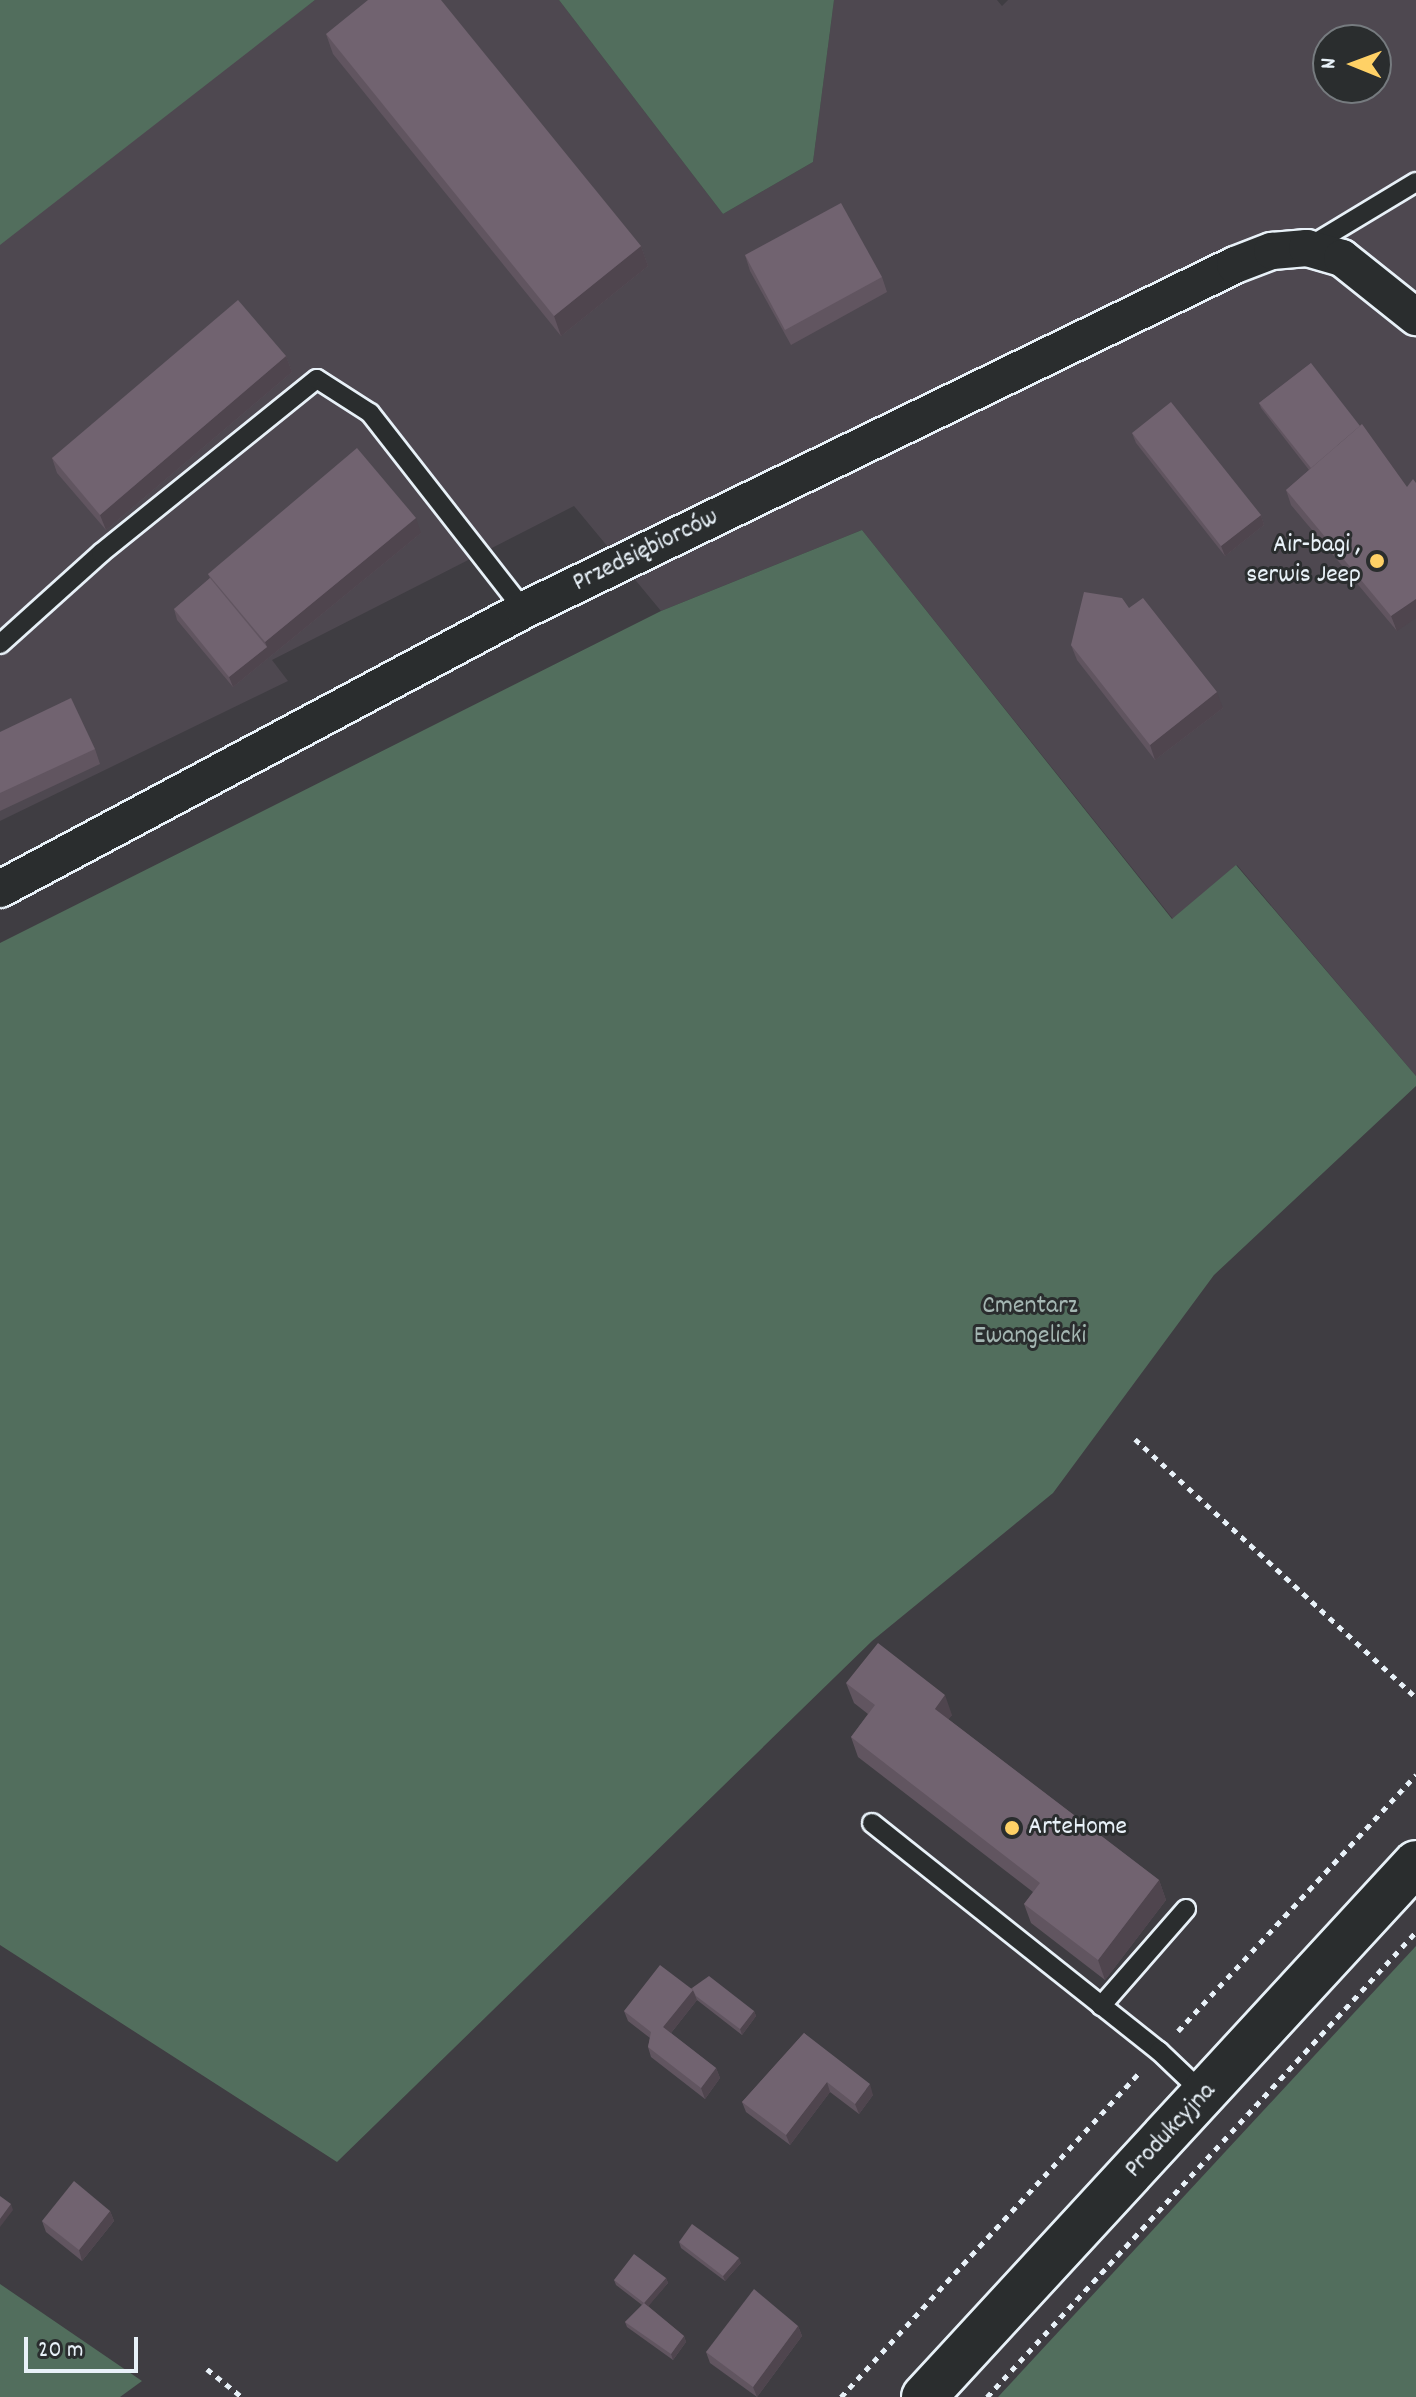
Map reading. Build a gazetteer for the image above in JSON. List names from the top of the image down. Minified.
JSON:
{"streets":{"street":["Przedsiębiorców","Produkcyjna"]},"parks":["Cmentarz Ewangelicki"],"places":["Air-bagi , serwis Jeep","ArteHome"],"scale_bar":"20 m","north":"left"}
